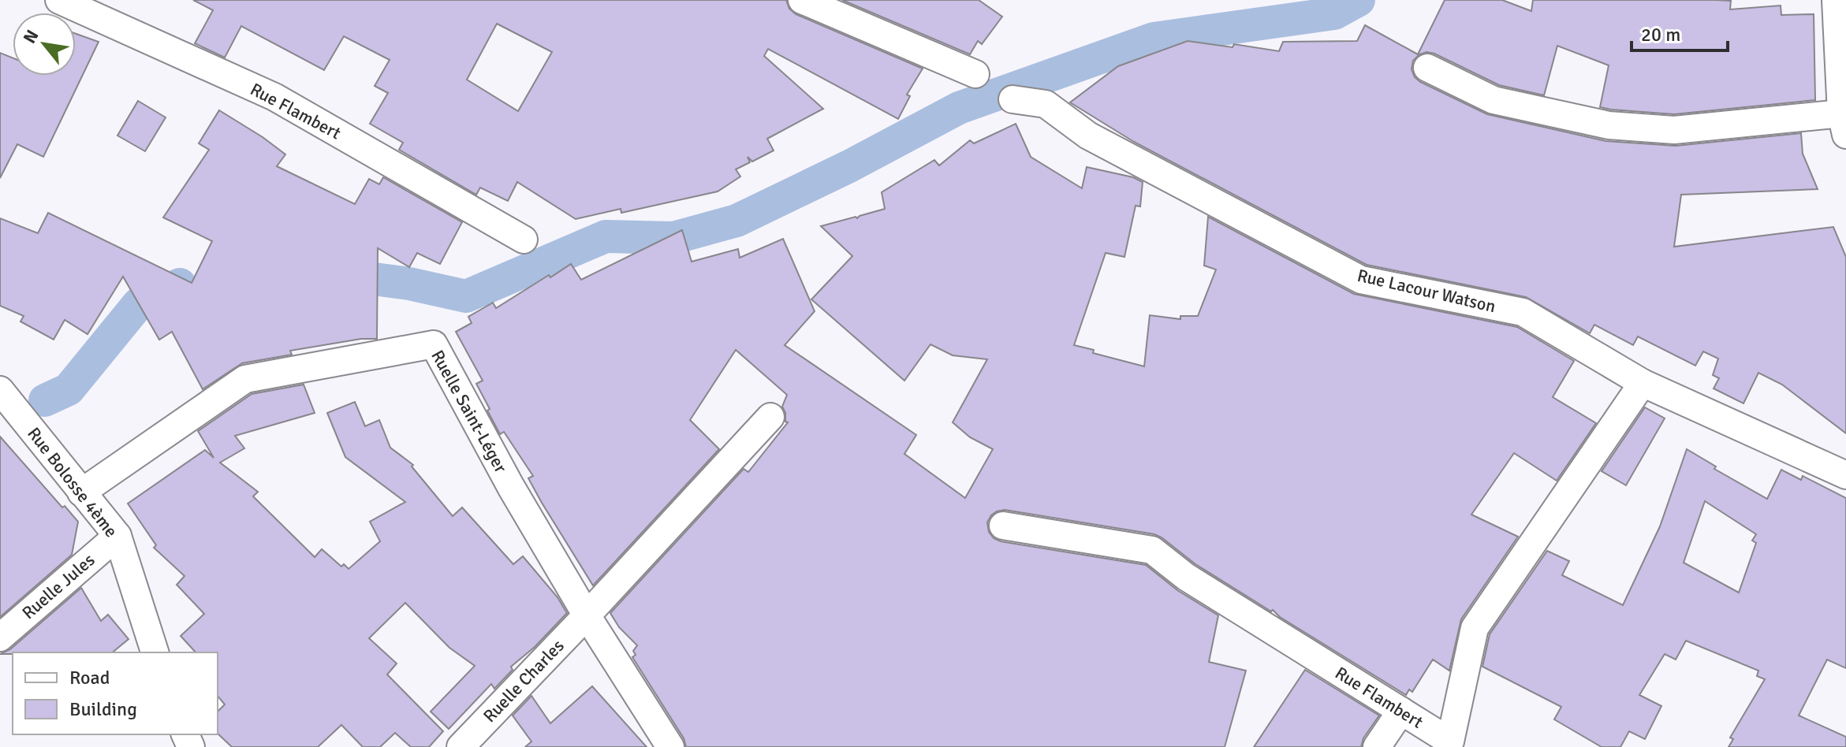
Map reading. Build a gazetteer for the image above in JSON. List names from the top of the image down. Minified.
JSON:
{"streets":{"street":["Rue Flambert","Rue Lacour Watson","Ruelle Saint-Léger","Rue Bolosse 4ème","Ruelle Jules","Ruelle Charles"]},"crossings":[["Rue Flambert","Rue Lacour Watson"],["Ruelle Saint-Léger","Rue Bolosse 4ème"],["Ruelle Saint-Léger","Ruelle Charles"],["Rue Bolosse 4ème","Ruelle Jules"]],"legend":["Road","Building"],"scale_bar":"20 m","north":"top left"}
